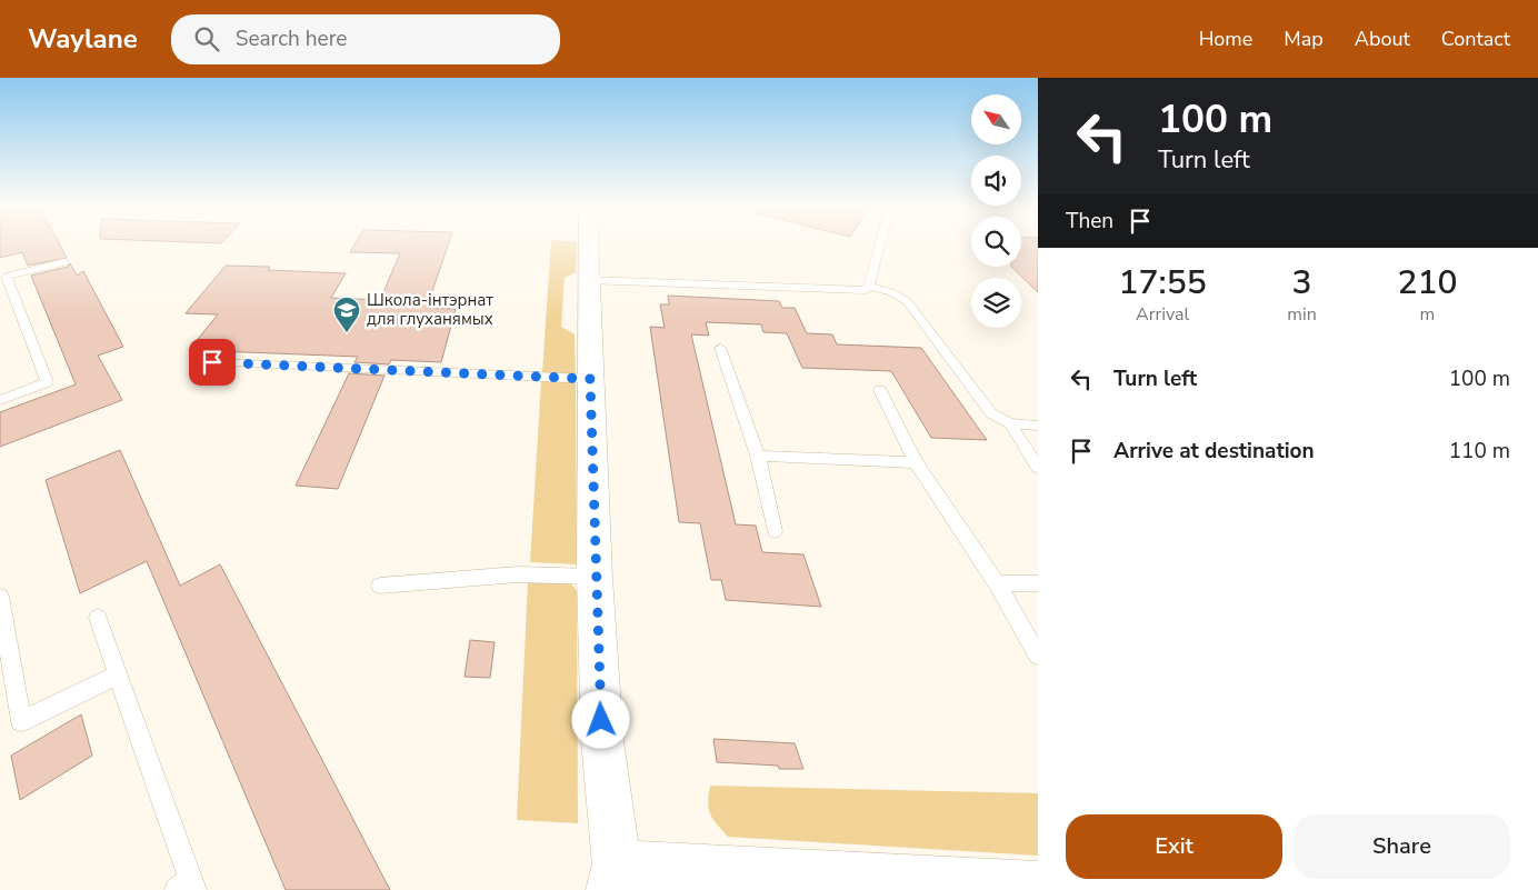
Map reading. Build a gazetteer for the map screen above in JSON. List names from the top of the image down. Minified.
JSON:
{"places":{"school or university":["Школа-інтэрнат для глуханямых"]},"north":"top left","page":{"header":"Waylane","search":"Search here","nav":["Home","Map","About","Contact"],"turn":["100 m","Turn left"],"then":"Then","eta":["17:55","Arrival","3","min","210","m"],"list":[{"name":"Turn left","value":"100 m"},{"name":"Arrive at destination","value":"110 m"}],"buttons":["Exit","Share"]}}
